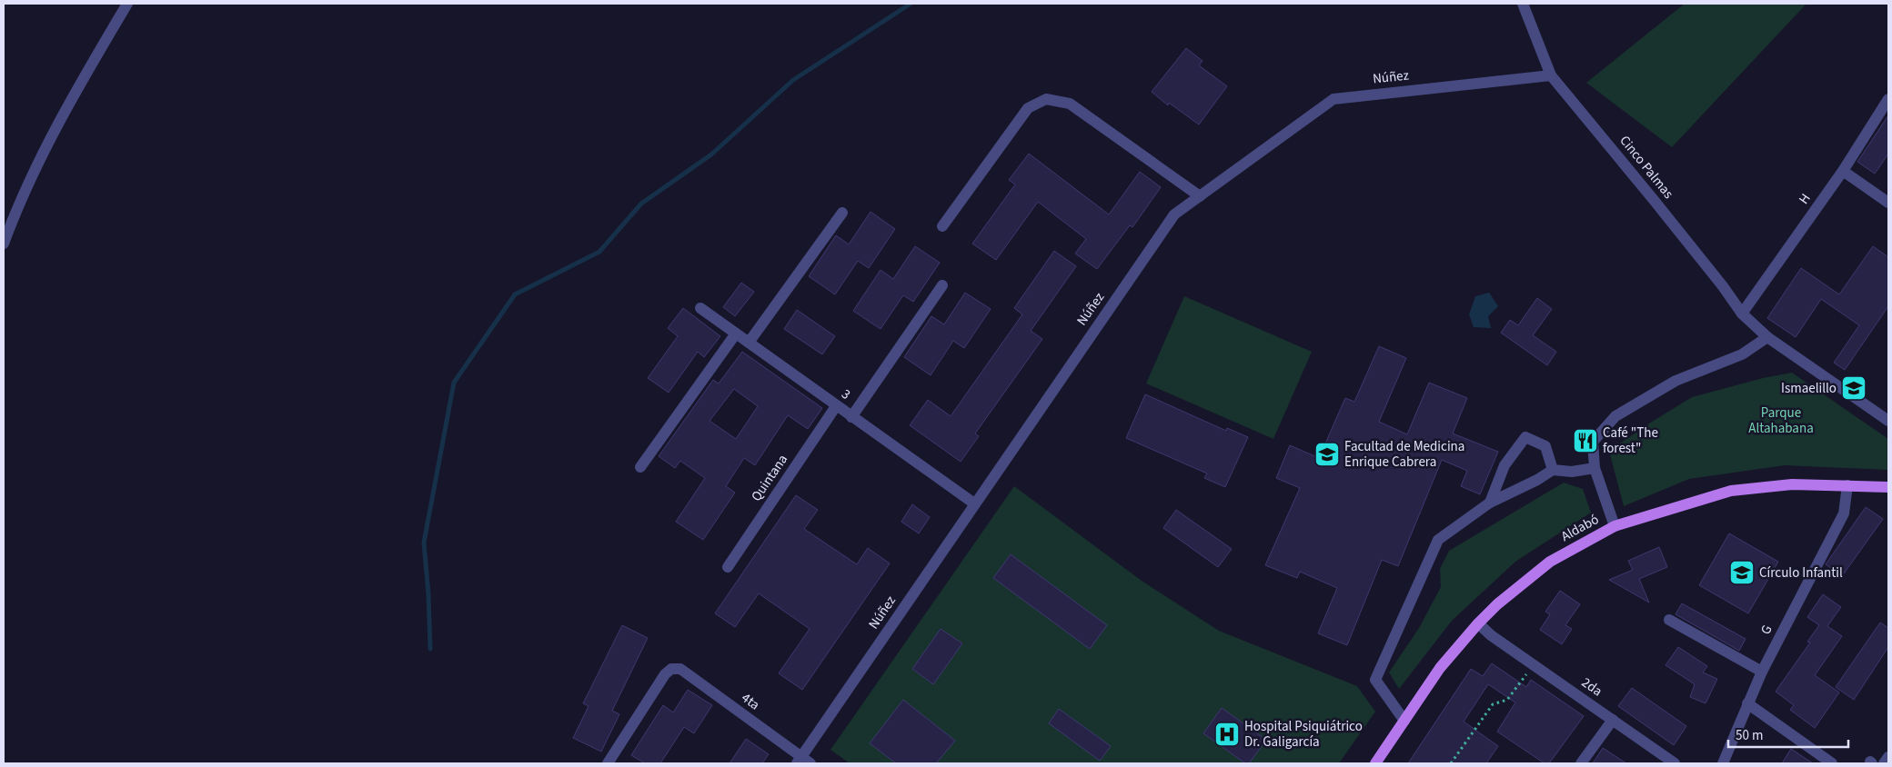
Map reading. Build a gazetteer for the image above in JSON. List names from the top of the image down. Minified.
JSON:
{"streets":{"main road":["Aldabó"],"street":["Núñez","Cinco Palmas","H","3","Quintana","G","2da","4ta"]},"crossings":[["Núñez","Cinco Palmas"],["Núñez","3"],["Núñez","4ta"],["Cinco Palmas","H"],["3","Quintana"],["Aldabó","G"],["Aldabó","2da"]],"parks":["Parque Altahabana"],"places":{"school or university":["Ismaelillo","Facultad de Medicina Enrique Cabrera","Círculo Infantil"],"restaurant":["Café \"The forest\""],"hospital":["Hospital Psiquiátrico Dr. Galigarcía"]},"scale_bar":"50 m"}
